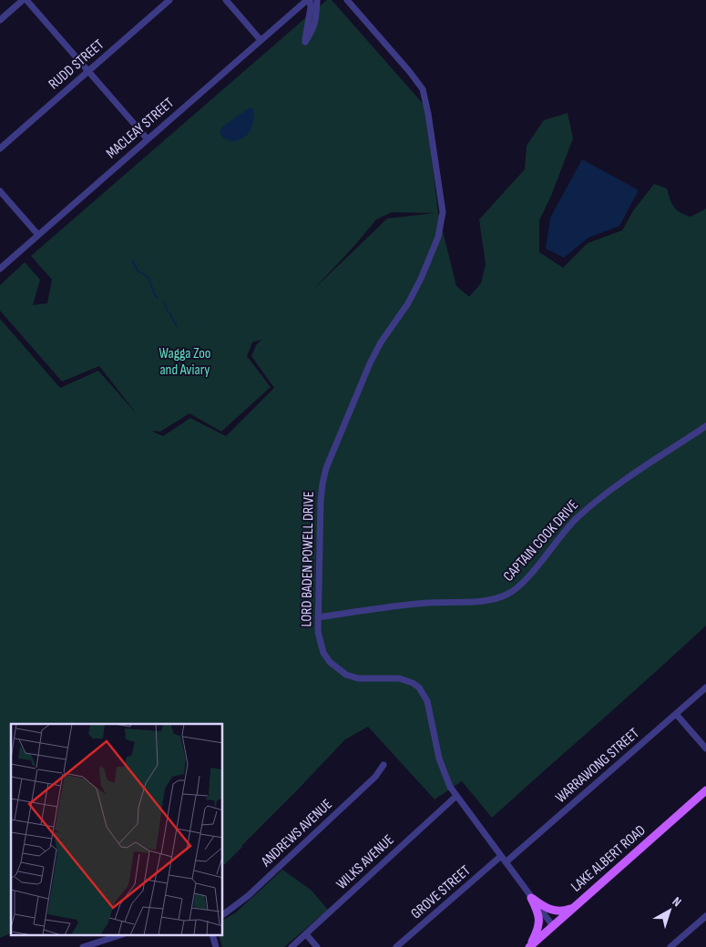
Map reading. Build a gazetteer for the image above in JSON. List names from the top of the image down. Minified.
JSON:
{"streets":{"main road":["LAKE ALBERT ROAD"],"street":["RUDD STREET","MACLEAY STREET","CAPTAIN COOK DRIVE","LORD BADEN POWELL DRIVE","WARRAWONG STREET","ANDREWS AVENUE","WILKS AVENUE","GROVE STREET"]},"crossings":[["CAPTAIN COOK DRIVE","LORD BADEN POWELL DRIVE"],["LORD BADEN POWELL DRIVE","WARRAWONG STREET"],["LORD BADEN POWELL DRIVE","LAKE ALBERT ROAD"],["LORD BADEN POWELL DRIVE","WILKS AVENUE"],["LORD BADEN POWELL DRIVE","GROVE STREET"]],"parks":["Wagga Zoo and Aviary"],"north":"top right"}
